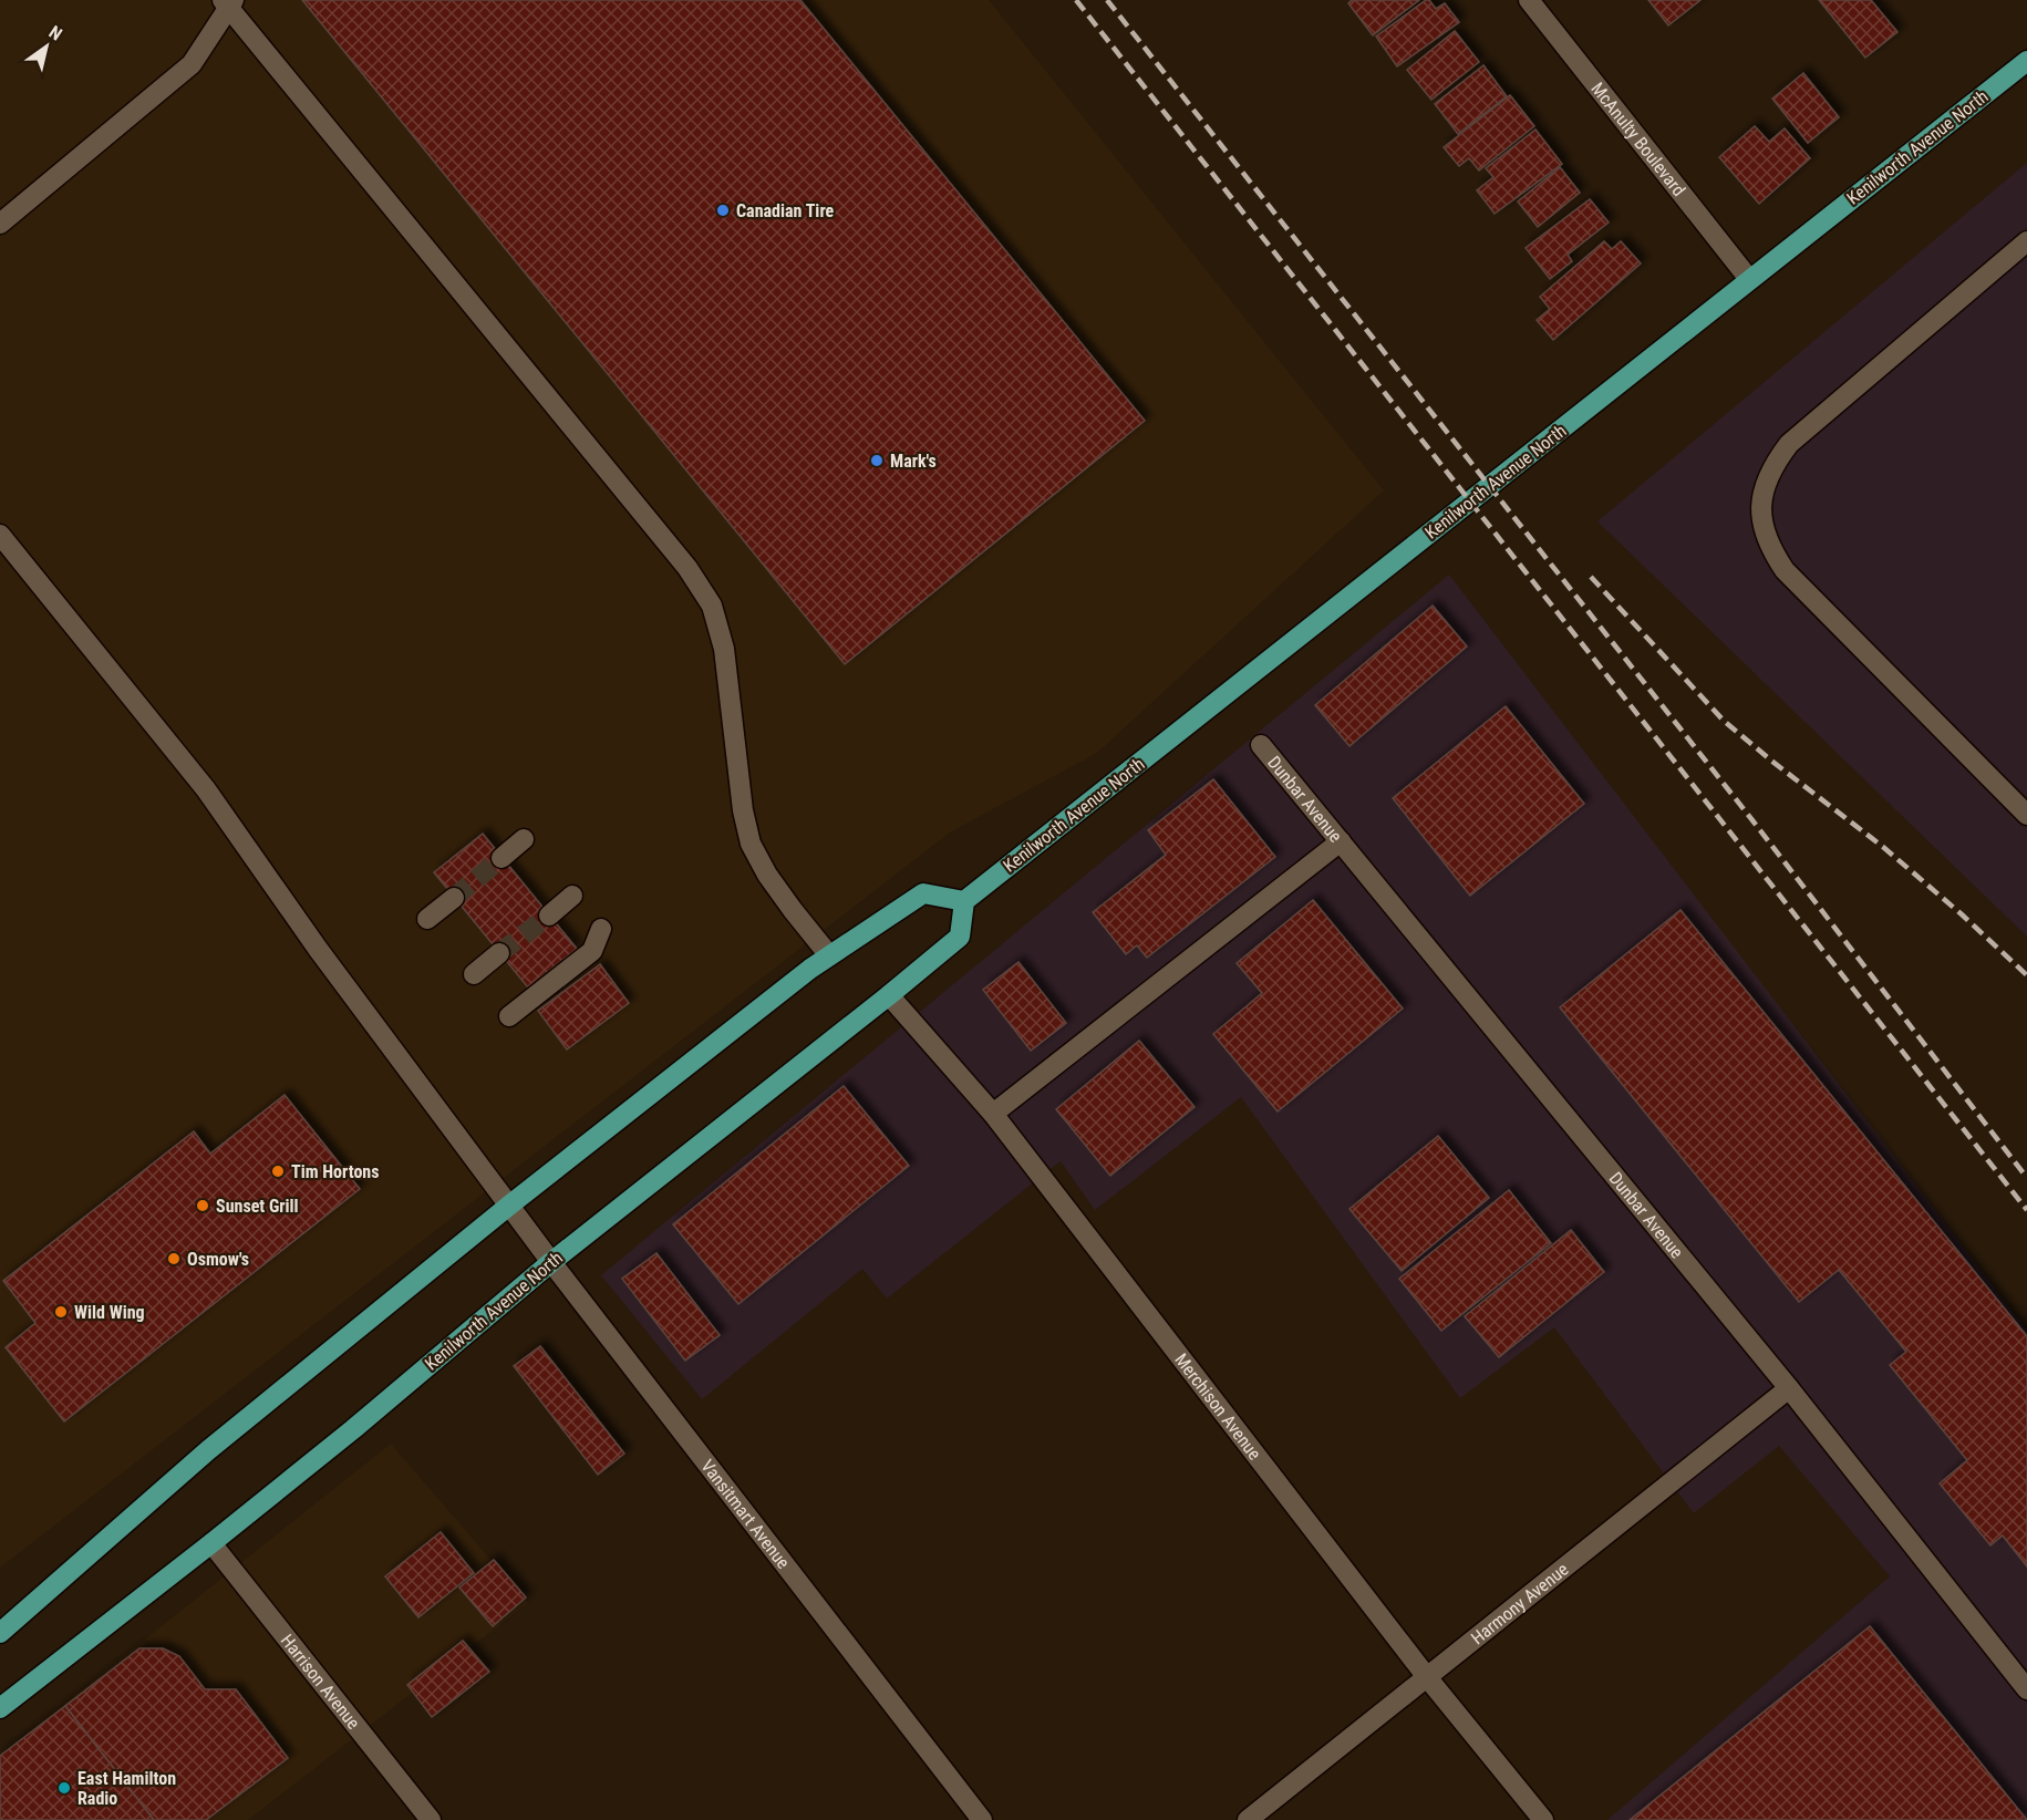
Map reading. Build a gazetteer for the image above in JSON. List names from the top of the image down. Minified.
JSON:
{"streets":{"main road":["Kenilworth Avenue North"],"street":["McAnulty Boulevard","Dunbar Avenue","Merchison Avenue","Vansitmart Avenue","Harmony Avenue","Harrison Avenue"]},"crossings":[["McAnulty Boulevard","Kenilworth Avenue North"],["Kenilworth Avenue North","Merchison Avenue"],["Kenilworth Avenue North","Vansitmart Avenue"],["Kenilworth Avenue North","Harrison Avenue"],["Dunbar Avenue","Harmony Avenue"],["Merchison Avenue","Harmony Avenue"]],"places":["Canadian Tire","Mark's","Tim Hortons","Sunset Grill","Osmow's","Wild Wing","East Hamilton Radio"],"north":"top right"}
